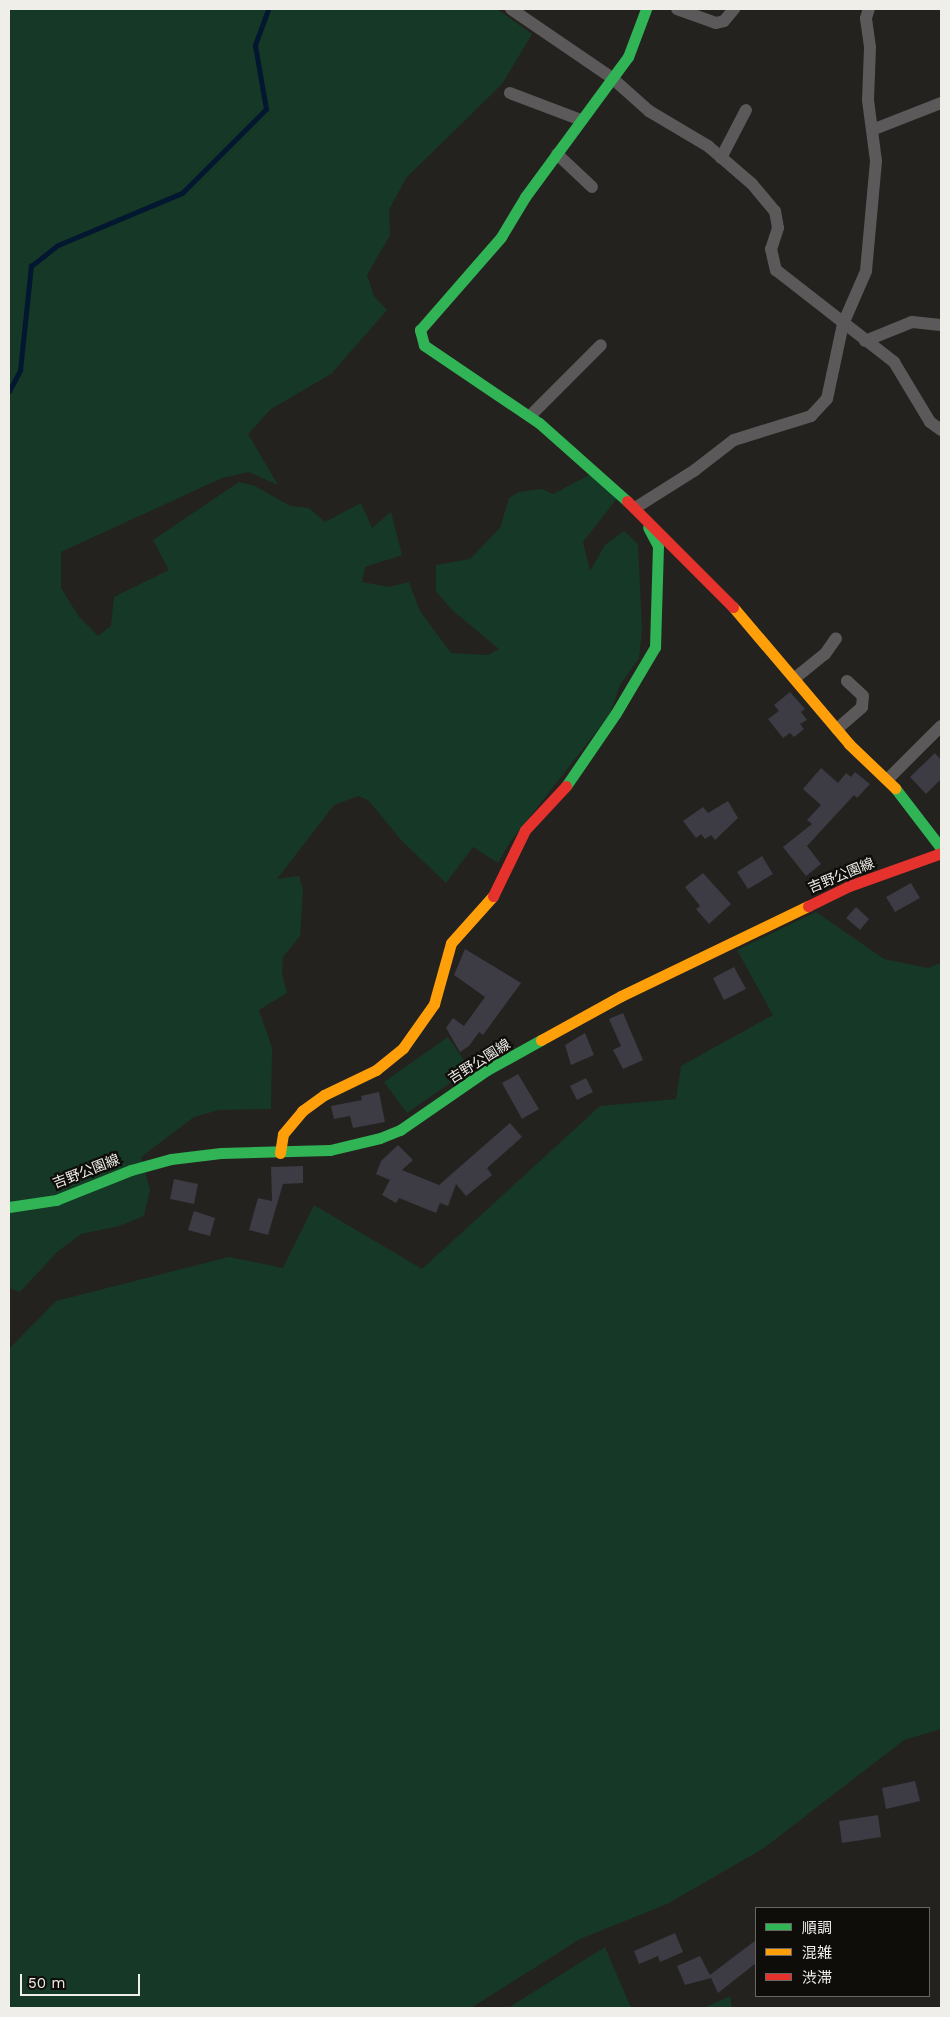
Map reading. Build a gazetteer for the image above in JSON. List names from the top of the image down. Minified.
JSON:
{"streets":{"street":["吉野公園線"]},"legend":["順調","混雑","渋滞"],"scale_bar":"50 m"}
